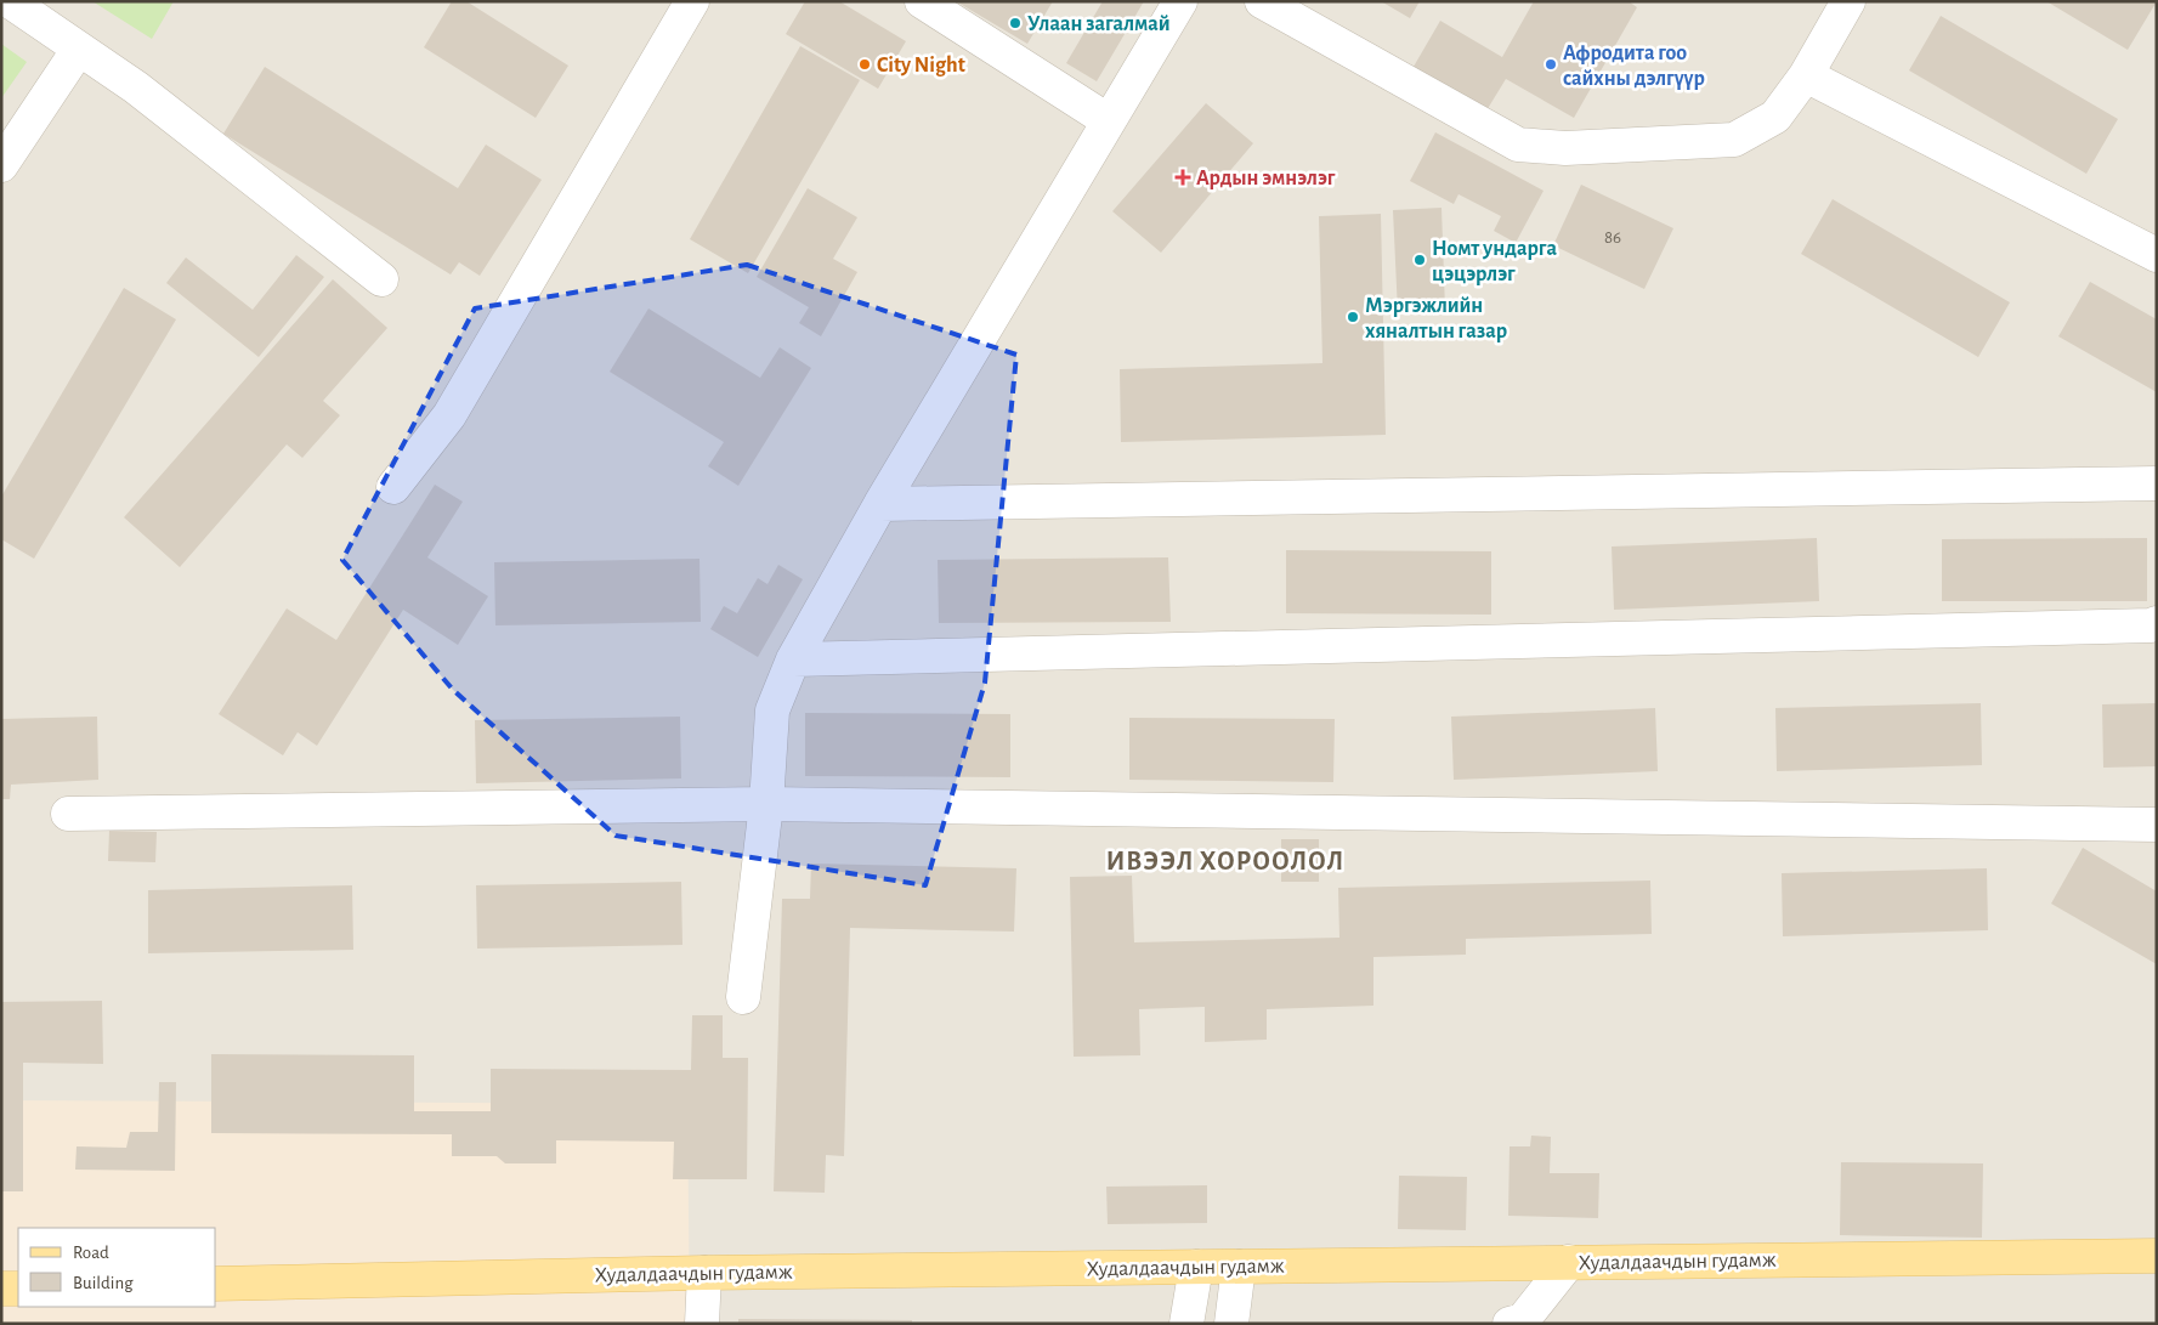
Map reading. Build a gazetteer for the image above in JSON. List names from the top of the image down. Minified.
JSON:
{"streets":{"main road":["Худалдаачдын гудамж"]},"districts":["ИВЭЭЛ ХОРООЛОЛ"],"places":{"other":["Улаан загалмай","City Night","Афродита гоо сайхны дэлгүүр","Номт ундарга цэцэрлэг","Мэргэжлийн хяналтын газар"],"health":["Ардын эмнэлэг"]},"house_numbers":["86"],"legend":["Road","Building"]}
